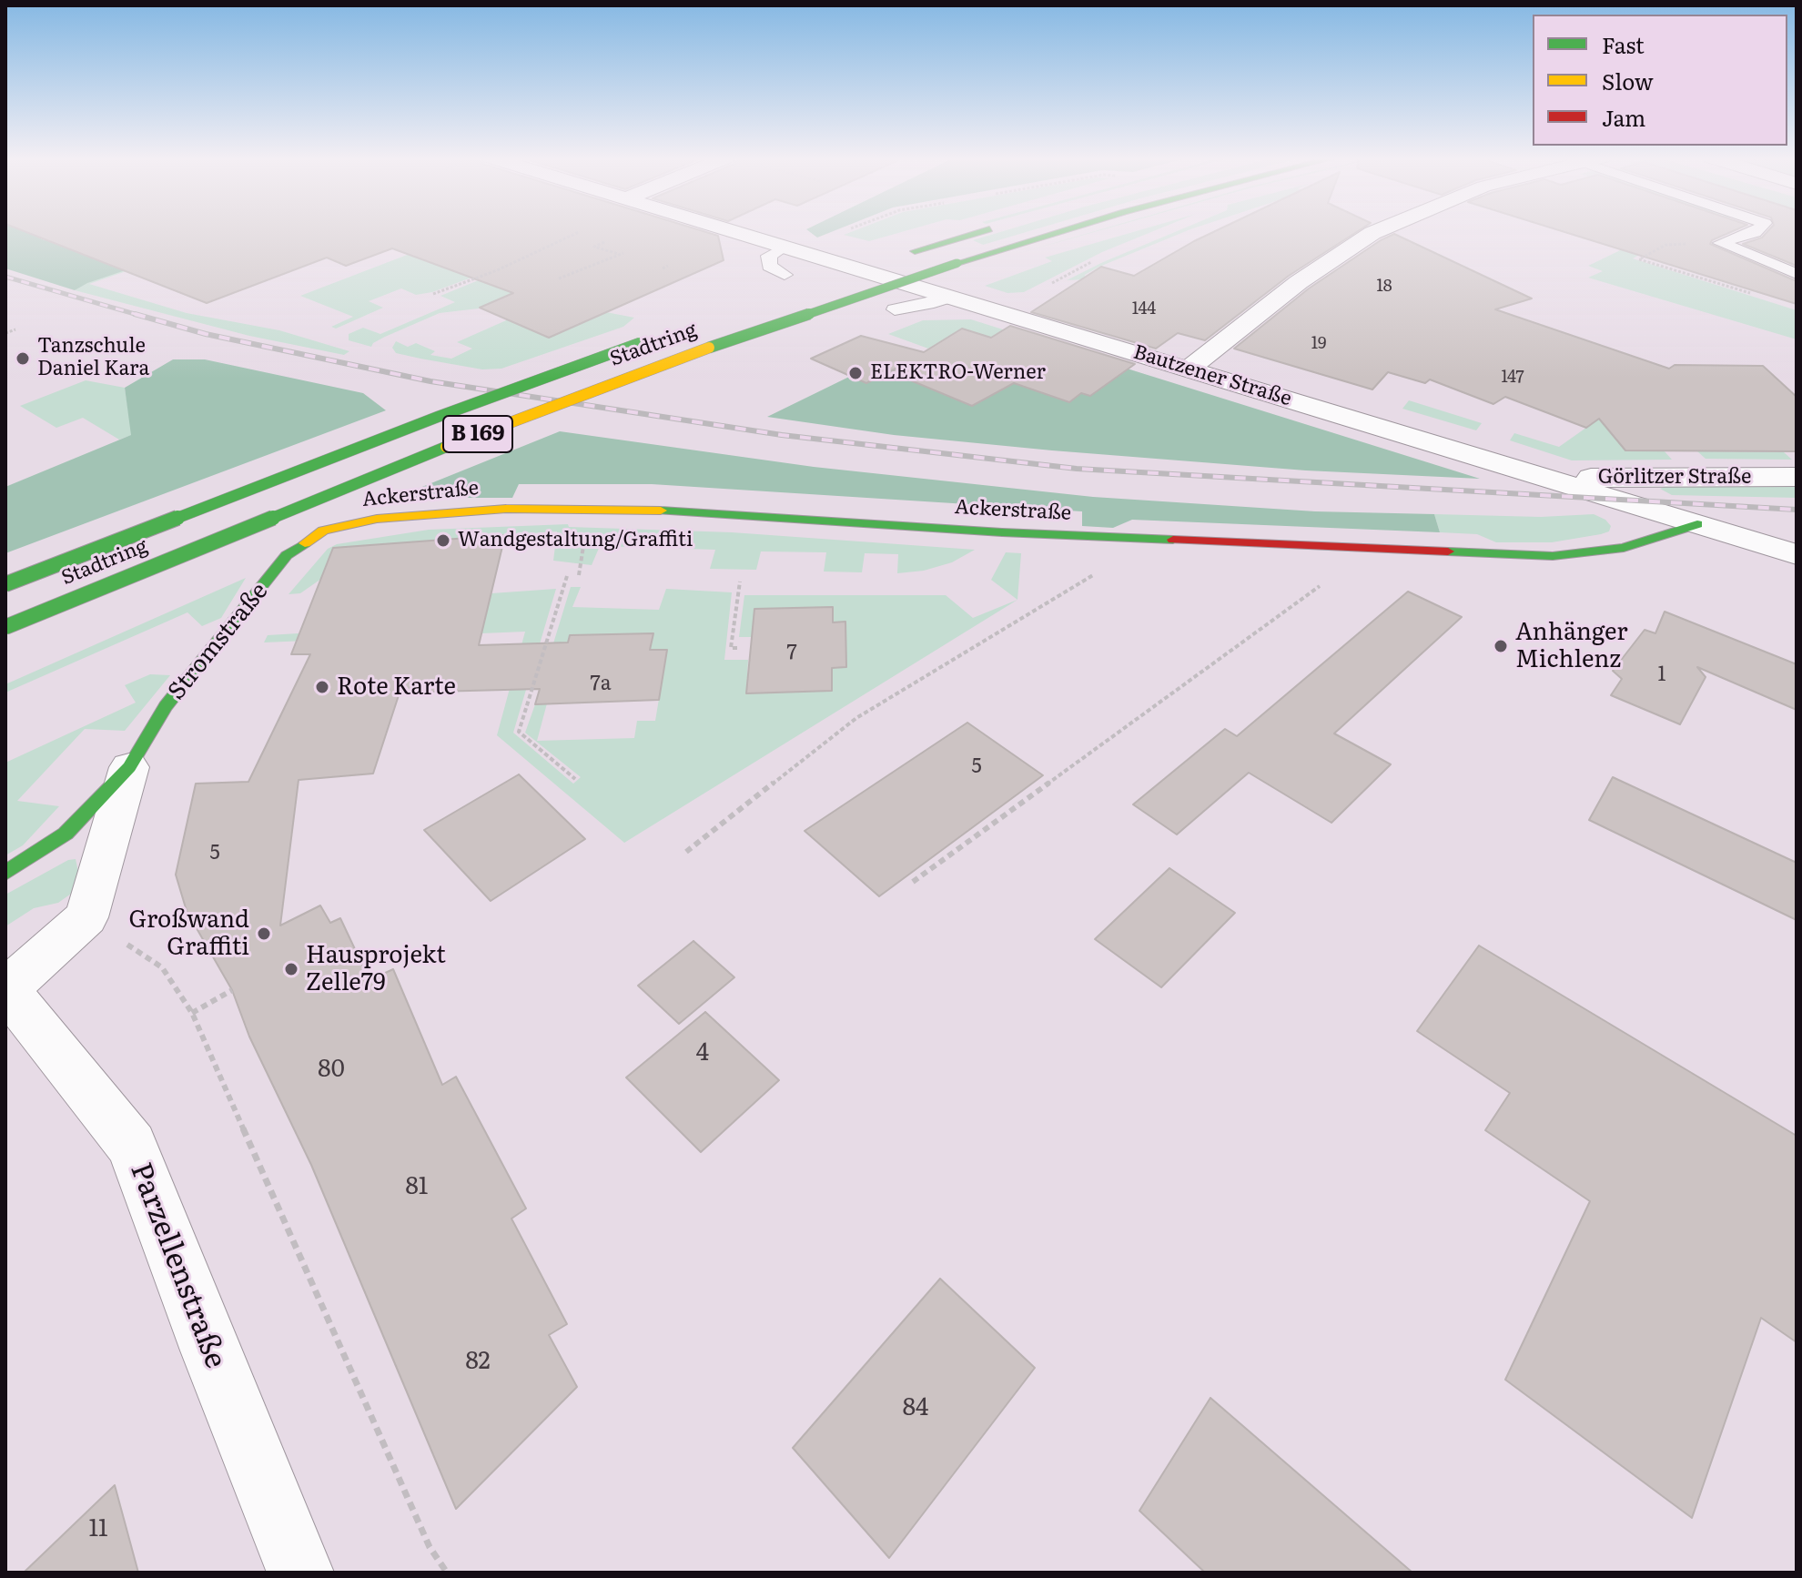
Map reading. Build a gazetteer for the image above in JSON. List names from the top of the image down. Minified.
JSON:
{"streets":{"main road":["Stadtring","B 169","Ackerstraße","Stromstraße"],"street":["Bautzener Straße","Görlitzer Straße","Parzellenstraße"]},"crossings":[["Bautzener Straße","Görlitzer Straße"],["Bautzener Straße","Ackerstraße"],["Ackerstraße","Stromstraße"],["Stromstraße","Parzellenstraße"]],"places":["Tanzschule Daniel Kara","ELEKTRO-Werner","Wandgestaltung/Graffiti","Anhänger Michlenz","Rote Karte","Großwand Graffiti","Hausprojekt Zelle79"],"house_numbers":["18","144","19","147","7","1","7a","5","5","4","80","81","82","84","11"],"legend":["Fast","Slow","Jam"]}
